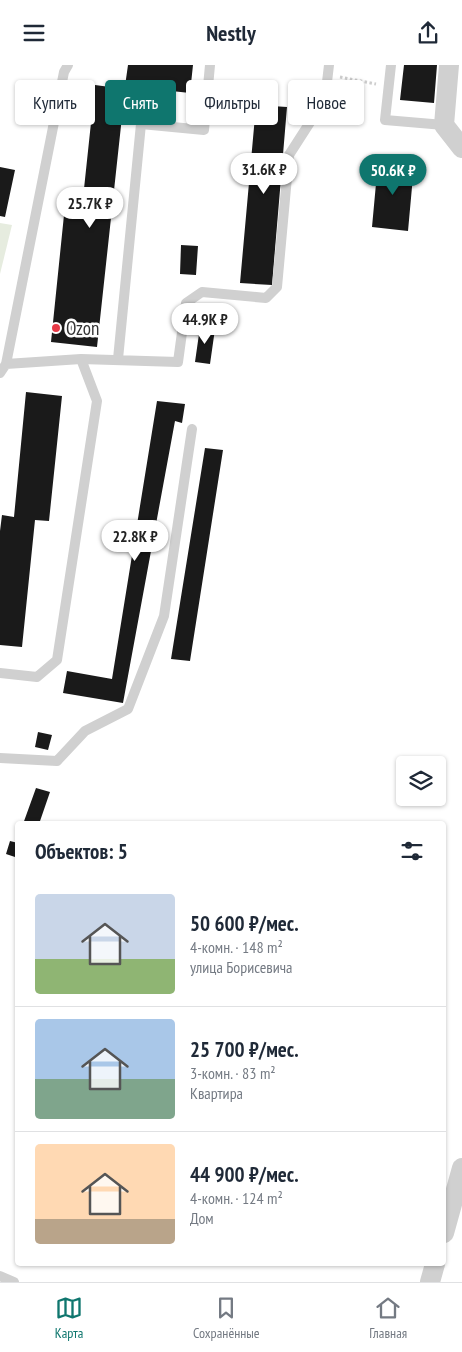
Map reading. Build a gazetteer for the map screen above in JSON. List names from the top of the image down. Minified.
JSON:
{"places":["Ozon"],"page":{"header":"Nestly","chip":["Купить","Снять","Фильтры","Новое"],"price":["31.6K ₽","50.6K ₽","25.7K ₽","44.9K ₽","22.8K ₽"],"heading":"Объектов: 5","list":[{"name":"50 600 ₽/мес.","note":"4-комн. · 148 m² · улица Борисевича"},{"name":"25 700 ₽/мес.","note":"3-комн. · 83 m² · Квартира"},{"name":"44 900 ₽/мес.","note":"4-комн. · 124 m² · Дом"}],"tabs":["Карта","Сохранённые","Главная"]}}
